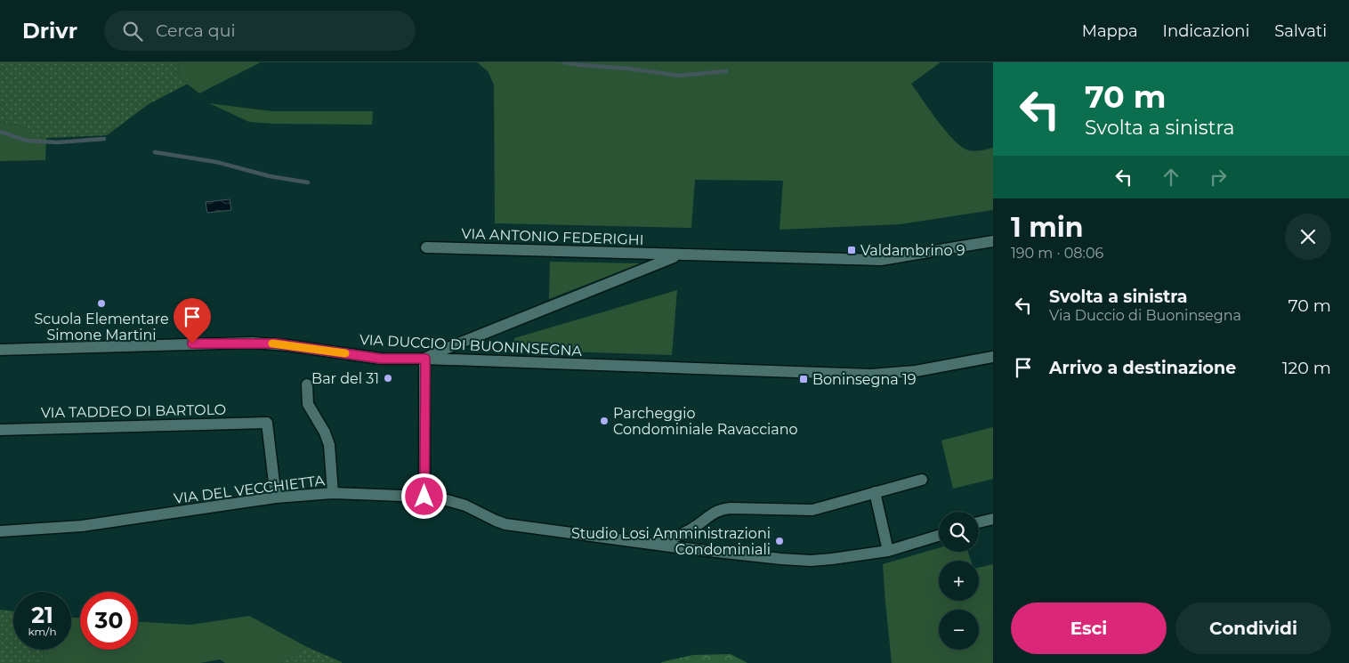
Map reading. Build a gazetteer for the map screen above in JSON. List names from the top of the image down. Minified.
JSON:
{"streets":{"street":["VIA ANTONIO FEDERIGHI","VIA DUCCIO DI BUONINSEGNA","VIA TADDEO DI BARTOLO","VIA DEL VECCHIETTA"]},"crossings":[["VIA TADDEO DI BARTOLO","VIA DEL VECCHIETTA"]],"places":{"transit":["Valdambrino 9","Boninsegna 19"],"other":["Scuola Elementare Simone Martini","Bar del 31","Parcheggio Condominiale Ravacciano","Studio Losi Amministrazioni Condominiali"]},"page":{"header":"Drivr","search":"Cerca qui","nav":["Mappa","Indicazioni","Salvati"],"turn":["70 m","Svolta a sinistra"],"heading":["1 min","190 m · 08:06"],"list":[{"name":"Svolta a sinistra","note":"Via Duccio di Buoninsegna","value":"70 m"},{"name":"Arrivo a destinazione","value":"120 m"}],"map_buttons":["+","−"],"speed":"21 km/h","limit":"30","buttons":["Esci","Condividi"]}}
